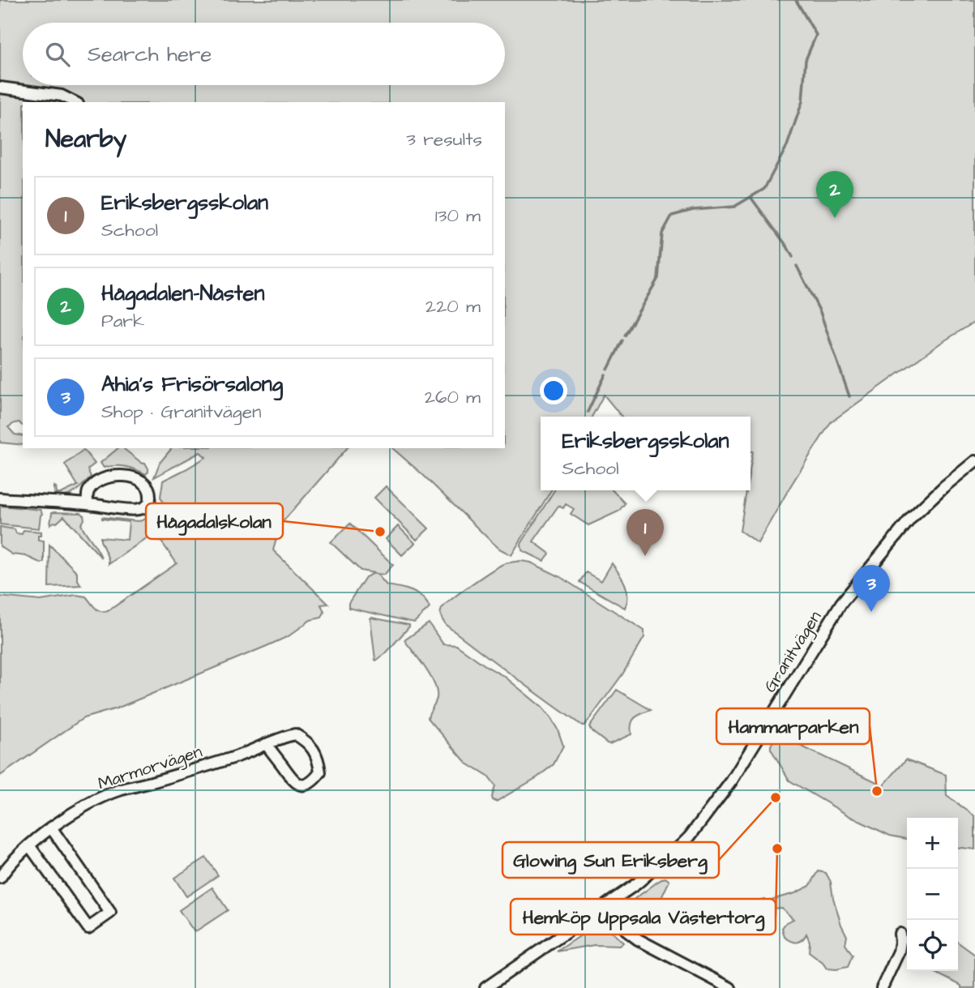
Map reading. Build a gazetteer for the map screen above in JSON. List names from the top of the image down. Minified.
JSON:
{"streets":{"street":["Granitvägen","Marmorvägen"]},"places":["Hågadalskolan","Hammarparken","Glowing Sun Eriksberg","Hemköp Uppsala Västertorg"],"page":{"search":"Search here","heading":["Nearby","3 results"],"pins":["2","1","3"],"list":[{"mark":"1","name":"Eriksbergsskolan","note":"School","value":"130 m"},{"mark":"2","name":"Hågadalen-Nåsten","note":"Park","value":"220 m"},{"mark":"3","name":"Ahia's Frisörsalong","note":"Shop · Granitvägen","value":"260 m"}],"popup":["Eriksbergsskolan","School"],"map_buttons":["+","−"]}}
